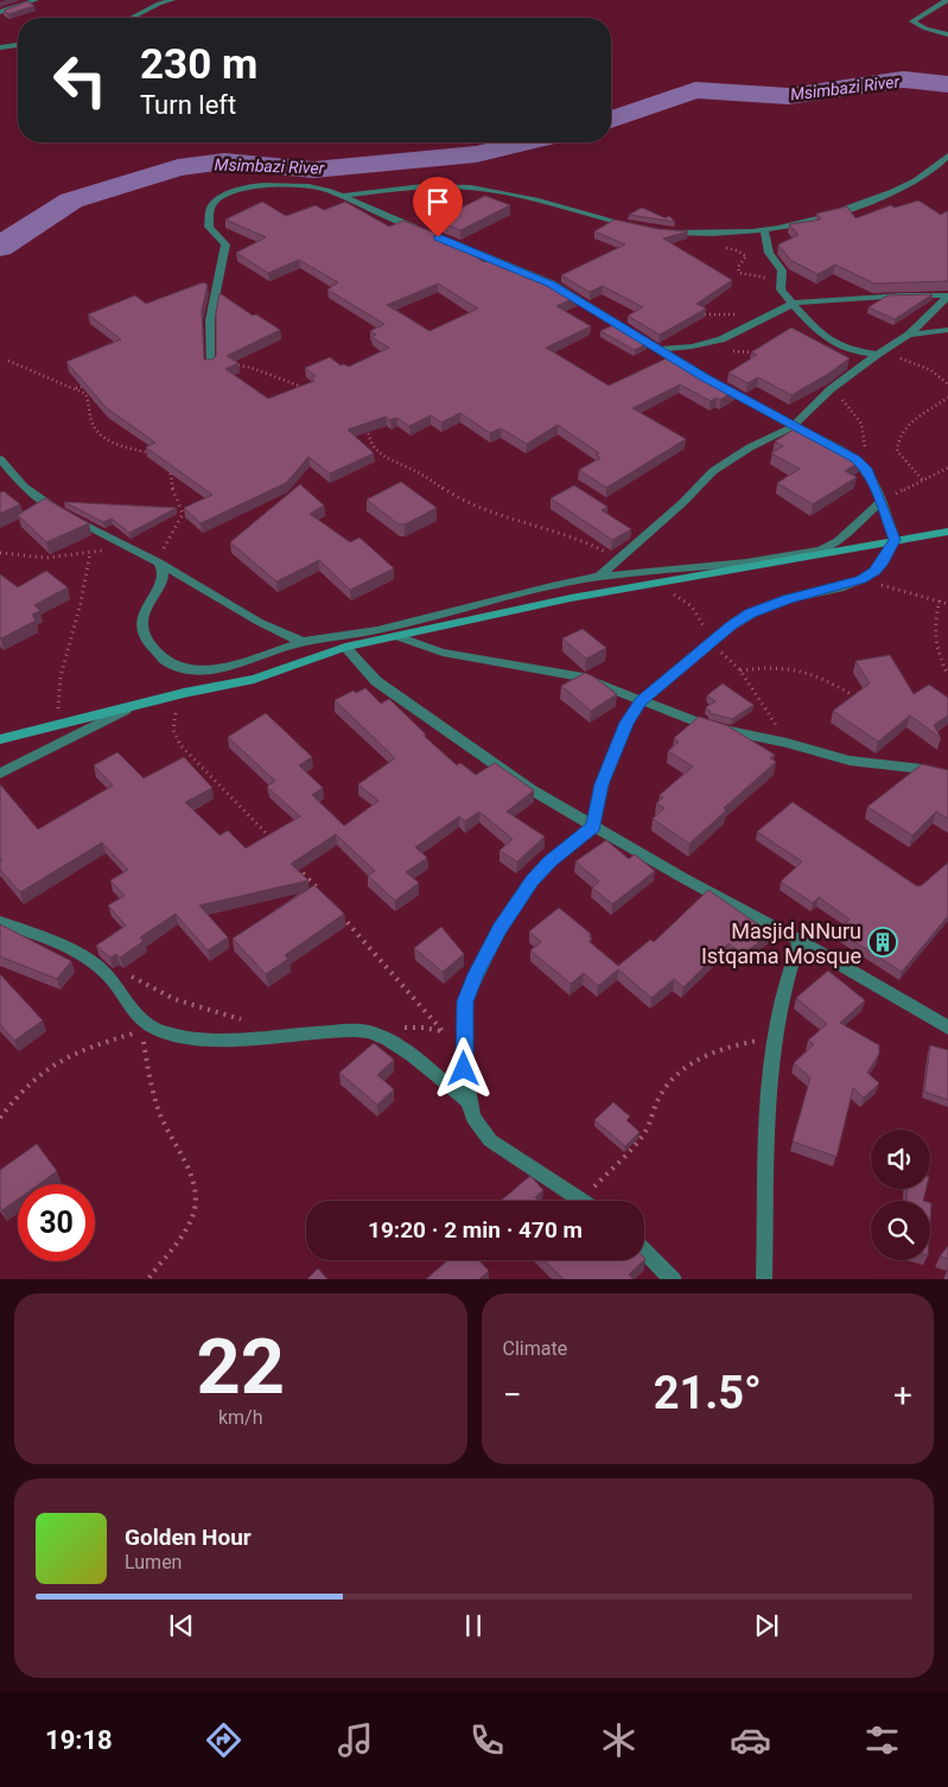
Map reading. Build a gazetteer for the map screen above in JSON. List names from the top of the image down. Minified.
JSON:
{"water":["Msimbazi River"],"places":{"building":["Masjid NNuru Istqama Mosque"]},"page":{"turn":["230 m","Turn left"],"limit":"30","trip":"19:20 · 2 min · 470 m","tile":[["22","km/h"],"Climate"],"heat":["−","21.5°","+"],"song":["Golden Hour","Lumen"],"tabs":"19:18"}}
